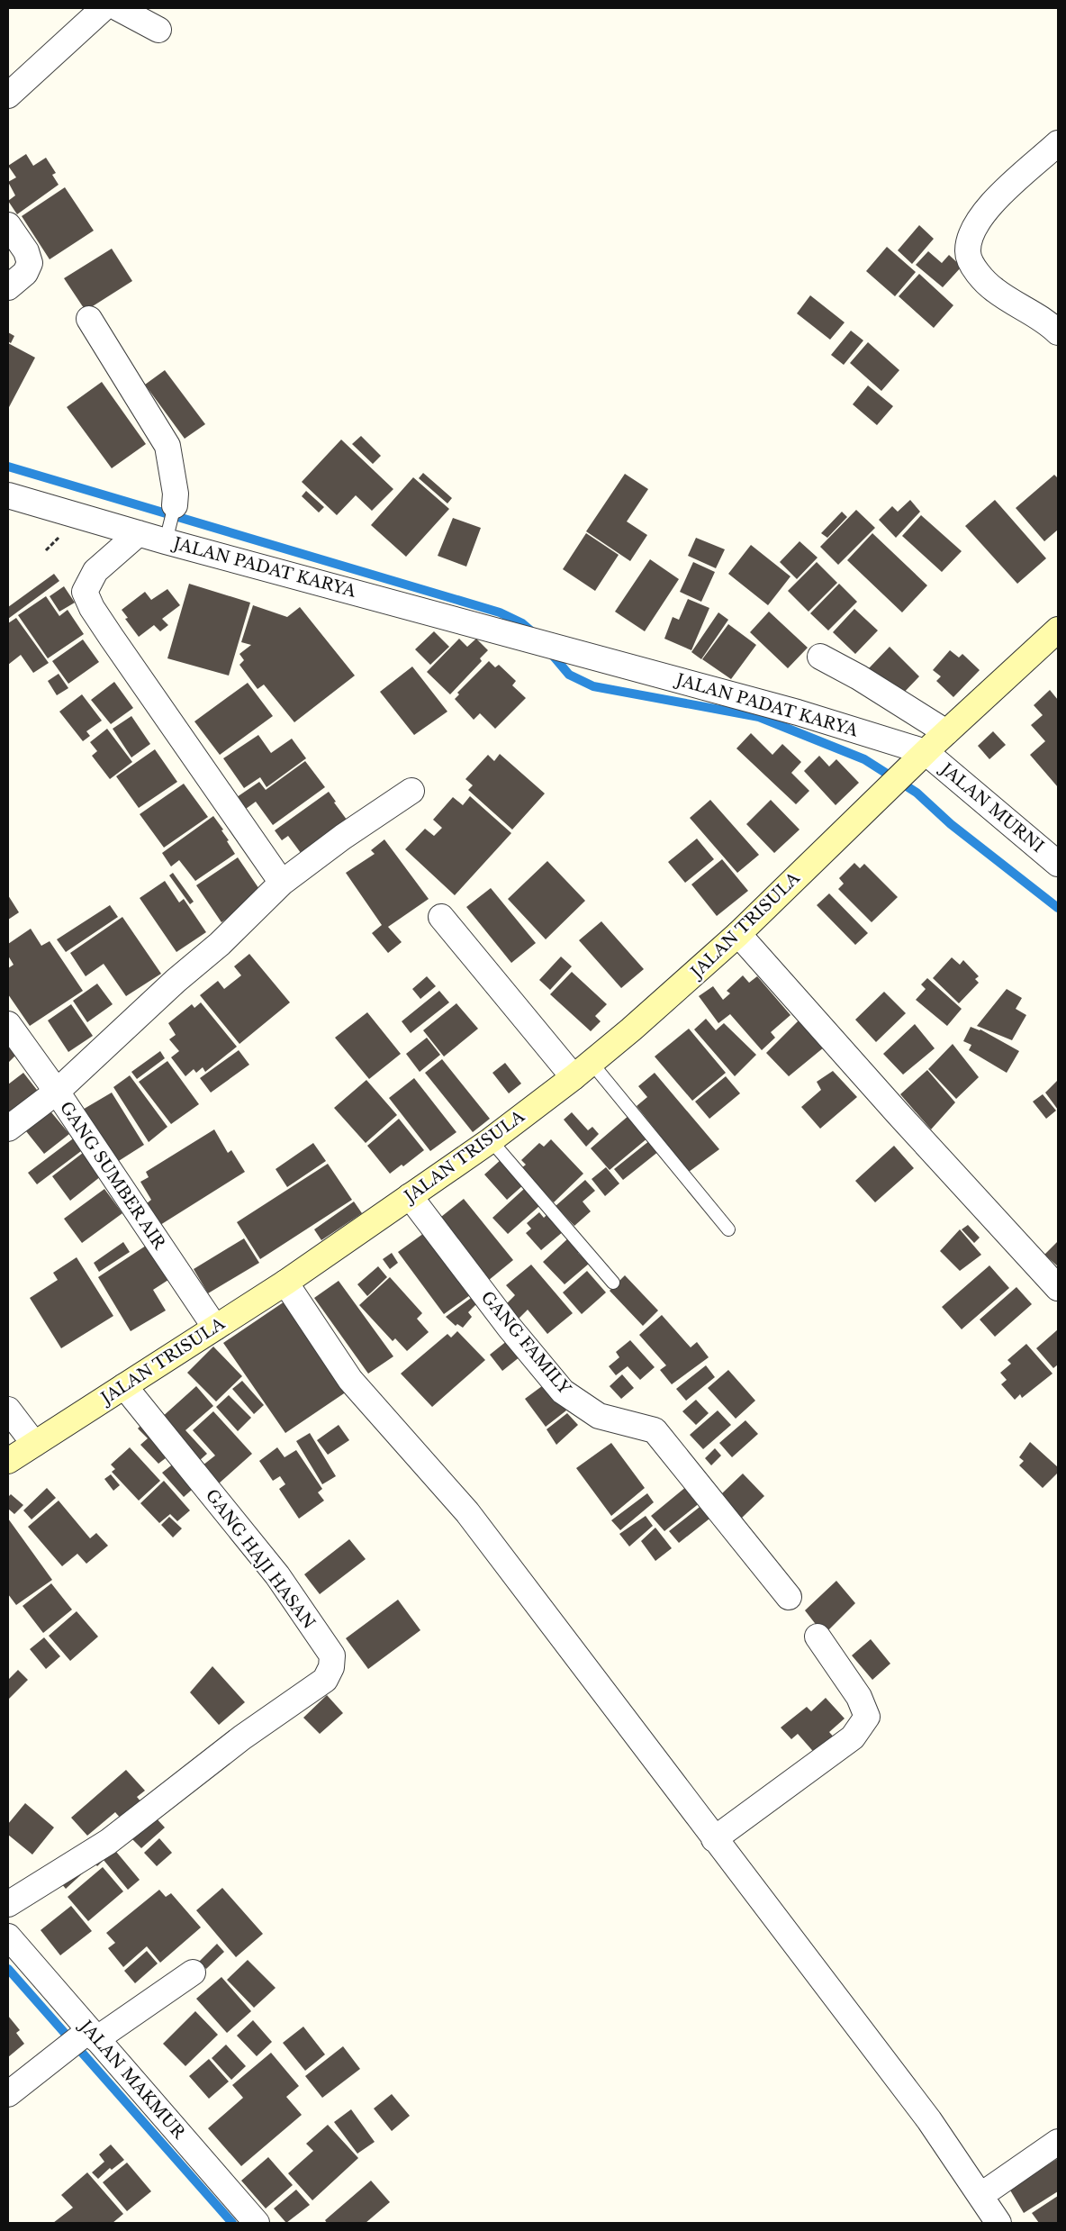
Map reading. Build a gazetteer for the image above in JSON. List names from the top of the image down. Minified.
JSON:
{"streets":{"street":["JALAN PADAT KARYA","JALAN MURNI","JALAN TRISULA","GANG SUMBER AIR","GANG FAMILY","GANG HAJI HASAN","JALAN MAKMUR"]},"crossings":[["JALAN PADAT KARYA","JALAN MURNI"],["JALAN PADAT KARYA","JALAN TRISULA"],["JALAN MURNI","JALAN TRISULA"],["JALAN TRISULA","GANG SUMBER AIR"],["JALAN TRISULA","GANG FAMILY"],["JALAN TRISULA","GANG HAJI HASAN"]]}
